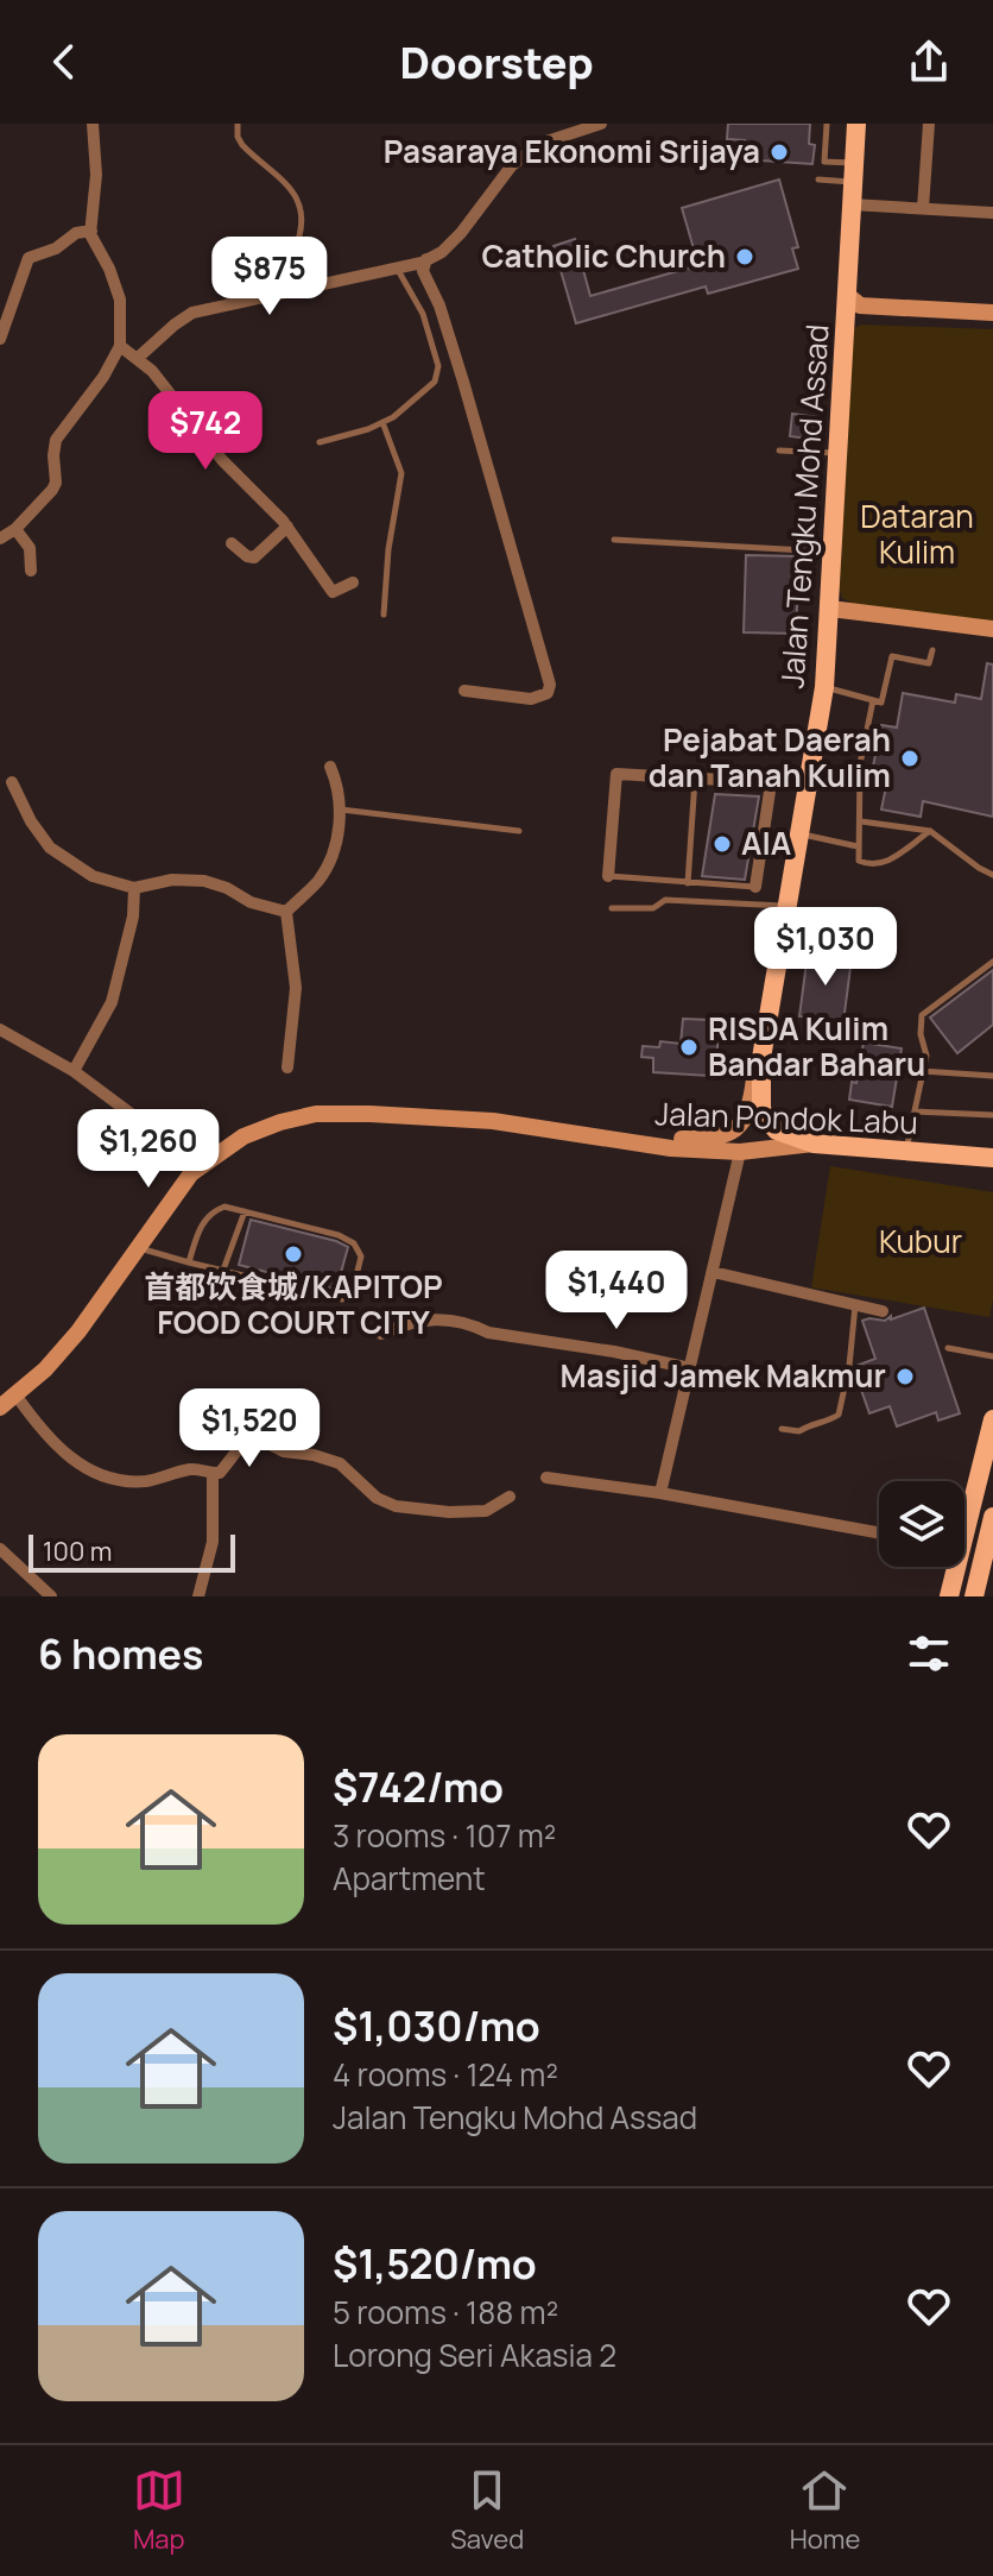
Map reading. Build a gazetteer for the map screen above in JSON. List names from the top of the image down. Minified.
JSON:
{"streets":{"main road":["Jalan Tengku Mohd Assad","Jalan Pondok Labu"]},"crossings":[["Jalan Tengku Mohd Assad","Jalan Pondok Labu"]],"parks":["Dataran Kulim","Kubur"],"places":["Pasaraya Ekonomi Srijaya","Catholic Church","Pejabat Daerah dan Tanah Kulim","AIA","RISDA Kulim Bandar Baharu","首都饮食城/KAPITOP FOOD COURT CITY","Masjid Jamek Makmur"],"scale_bar":"100 m","page":{"header":"Doorstep","price":["$875","$742","$1,030","$1,260","$1,440","$1,520"],"scale":"100 m","heading":"6 homes","list":[{"name":"$742/mo","note":"3 rooms · 107 m² · Apartment"},{"name":"$1,030/mo","note":"4 rooms · 124 m² · Jalan Tengku Mohd Assad"},{"name":"$1,520/mo","note":"5 rooms · 188 m² · Lorong Seri Akasia 2"}],"tabs":["Map","Saved","Home"]}}
